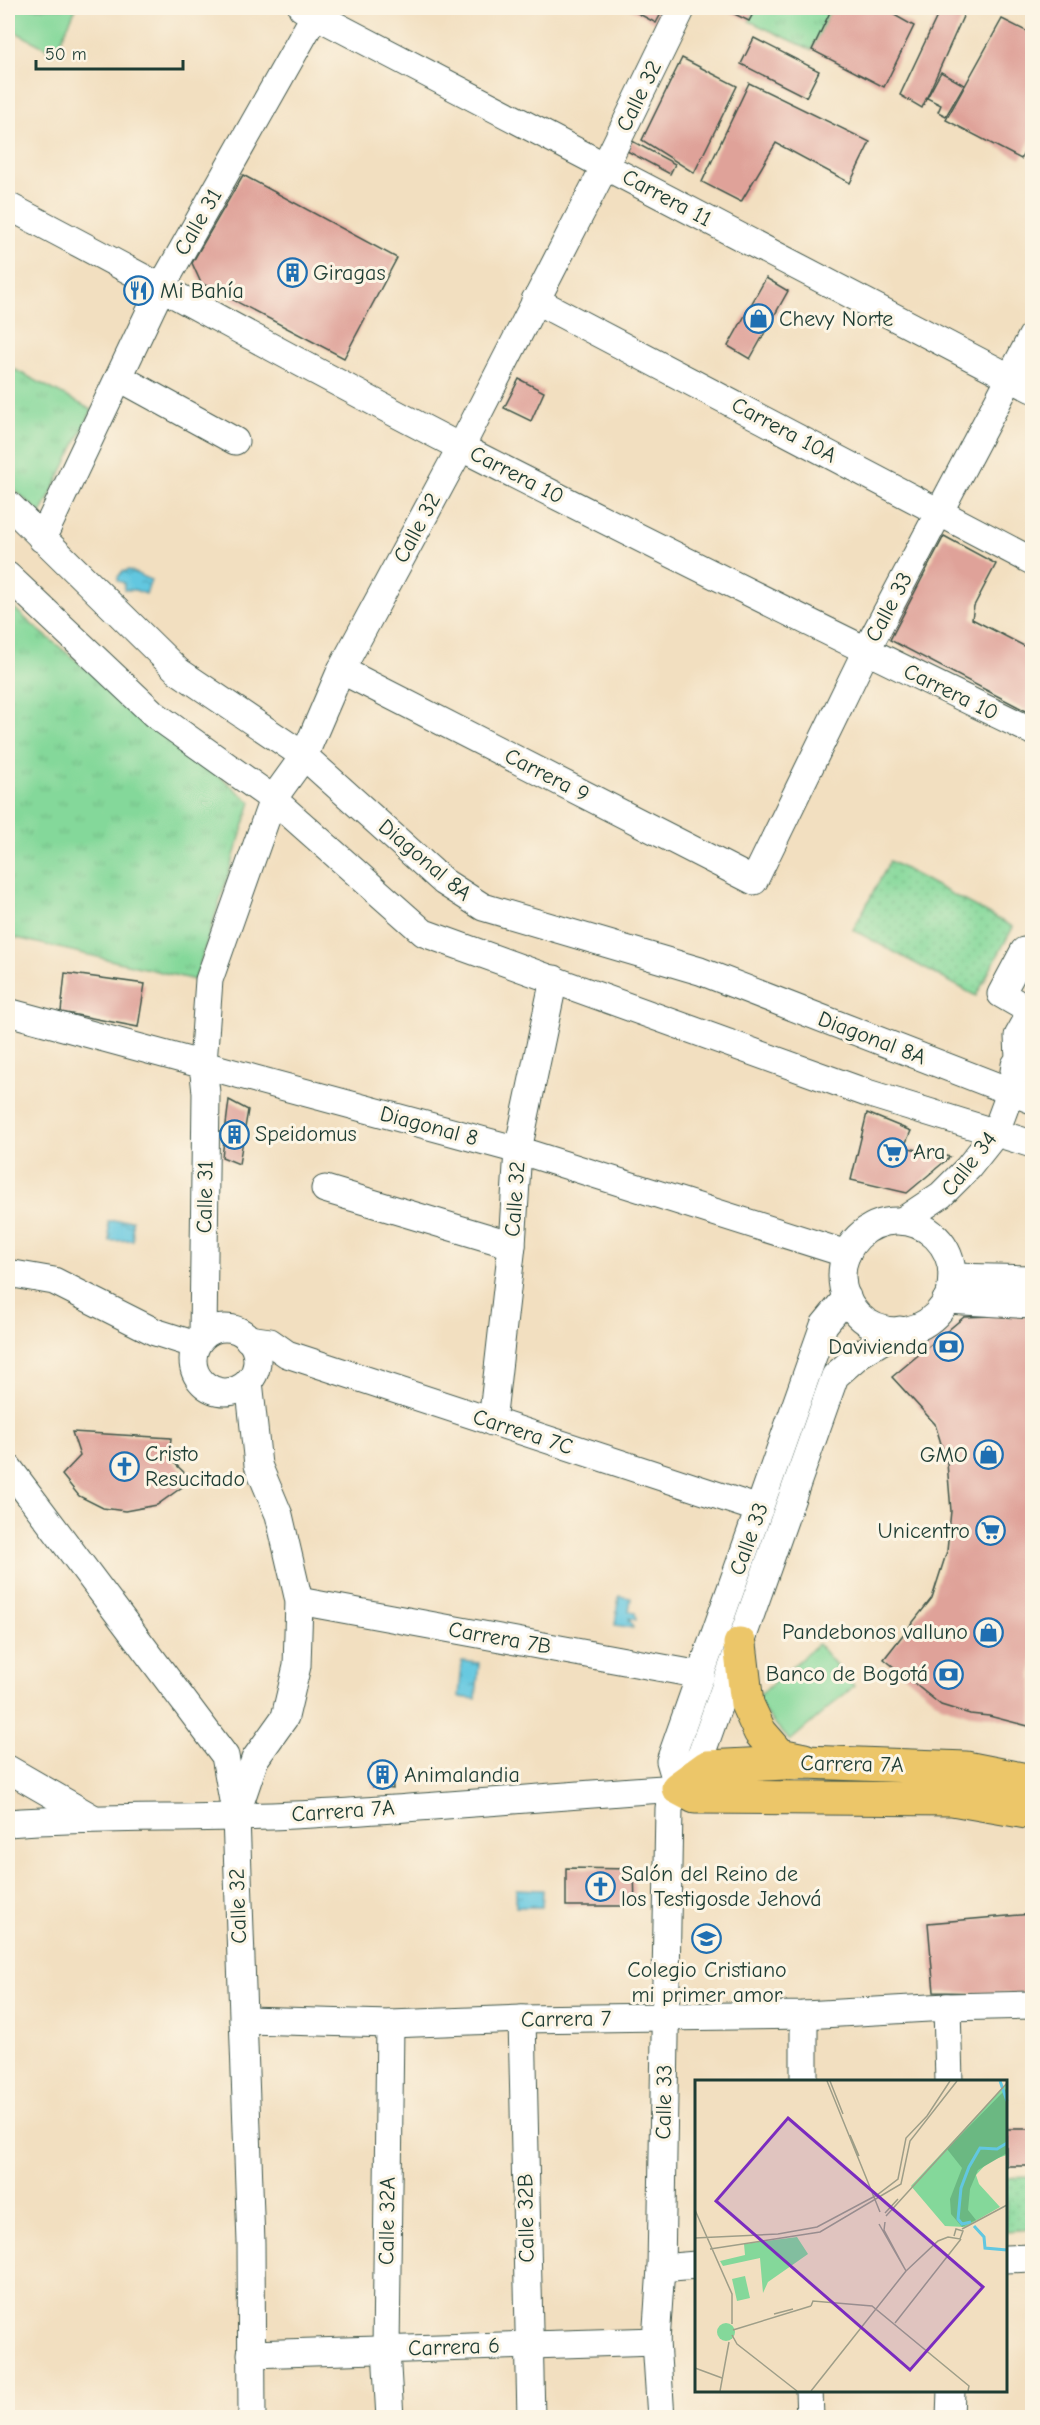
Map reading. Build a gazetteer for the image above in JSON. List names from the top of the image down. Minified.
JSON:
{"streets":{"main road":["Carrera 7A"],"street":["Calle 32","Carrera 11","Calle 31","Carrera 10A","Carrera 10","Calle 33","Carrera 9","Diagonal 8A","Diagonal 8","Calle 34","Carrera 7C","Carrera 7B","Carrera 7","Calle 32B","Calle 32A","Carrera 6"]},"crossings":[["Calle 32","Carrera 11"],["Calle 32","Calle 31"],["Calle 32","Carrera 10A"],["Calle 32","Carrera 10"],["Calle 32","Carrera 9"],["Calle 32","Diagonal 8A"],["Calle 32","Diagonal 8"],["Calle 32","Carrera 7C"],["Calle 32","Carrera 7A"],["Calle 32","Carrera 7"],["Calle 32","Carrera 6"],["Carrera 11","Calle 31"],["Carrera 11","Calle 33"],["Calle 31","Carrera 10"],["Calle 31","Diagonal 8A"],["Calle 31","Diagonal 8"],["Calle 31","Carrera 7C"],["Carrera 10A","Calle 33"],["Carrera 10","Calle 33"],["Calle 33","Carrera 9"],["Calle 33","Diagonal 8"],["Calle 33","Calle 34"],["Calle 33","Carrera 7C"],["Calle 33","Carrera 7B"],["Calle 33","Carrera 7A"],["Calle 33","Carrera 7"],["Calle 33","Carrera 6"],["Diagonal 8A","Calle 34"],["Diagonal 8","Calle 34"],["Carrera 7","Calle 32B"],["Carrera 7","Calle 32A"],["Calle 32B","Carrera 6"],["Calle 32A","Carrera 6"]],"places":{"building":["Giragas","Speidomus","Animalandia"],"restaurant":["Mi Bahía"],"shop":["Chevy Norte","GMO","Pandebonos valluno"],"supermarket":["Ara","Unicentro"],"bank":["Davivienda","Banco de Bogotá"],"church":["Cristo Resucitado","Salón del Reino de los Testigosde Jehová"],"school or university":["Colegio Cristiano mi primer amor"]},"scale_bar":"50 m"}
